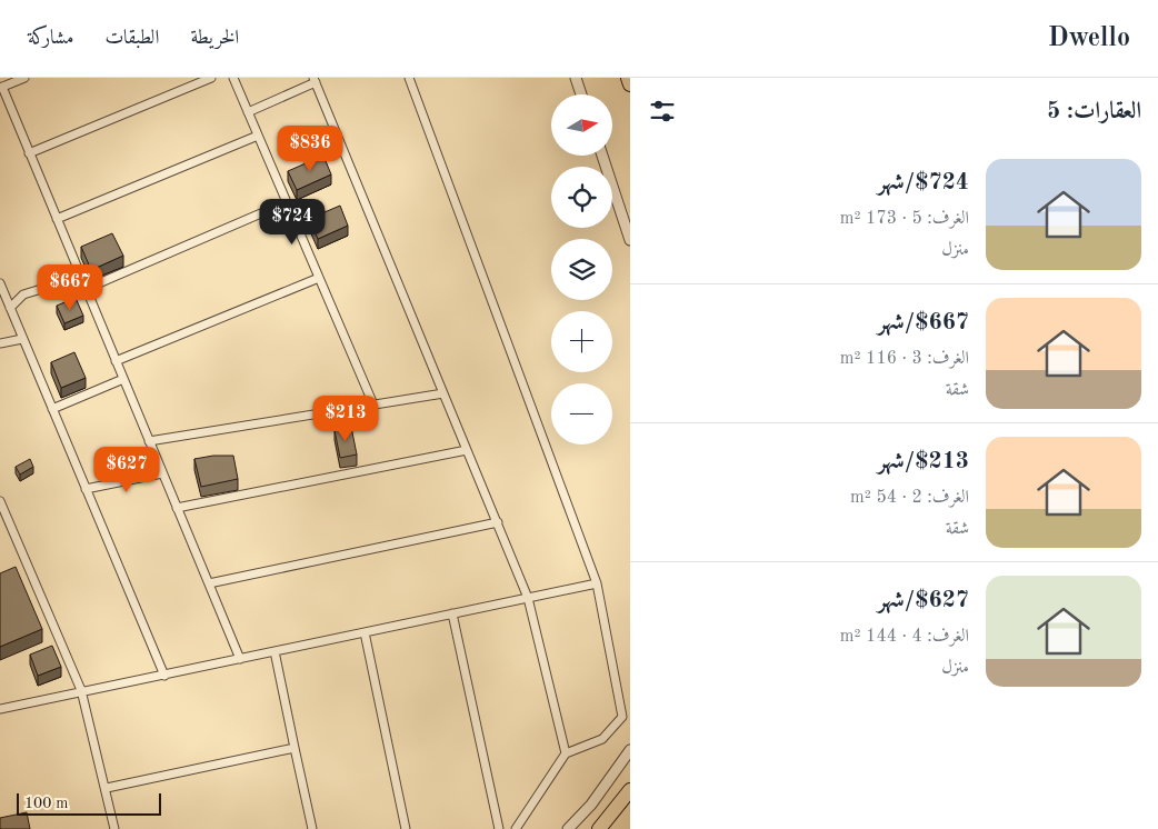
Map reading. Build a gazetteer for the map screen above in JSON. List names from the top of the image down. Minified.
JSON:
{"scale_bar":"100 m","north":"right","page":{"header":"Dwello","nav":["الخريطة","الطبقات","مشاركة"],"heading":"العقارات: 5","map_buttons":["+","−"],"price":["$836","$724","$667","$213","$627"],"list":[{"name":"$724/شهر","note":"الغرف: 5 · 173 m² · منزل"},{"name":"$667/شهر","note":"الغرف: 3 · 116 m² · شقة"},{"name":"$213/شهر","note":"الغرف: 2 · 54 m² · شقة"},{"name":"$627/شهر","note":"الغرف: 4 · 144 m² · منزل"}],"scale":"100 m"}}
